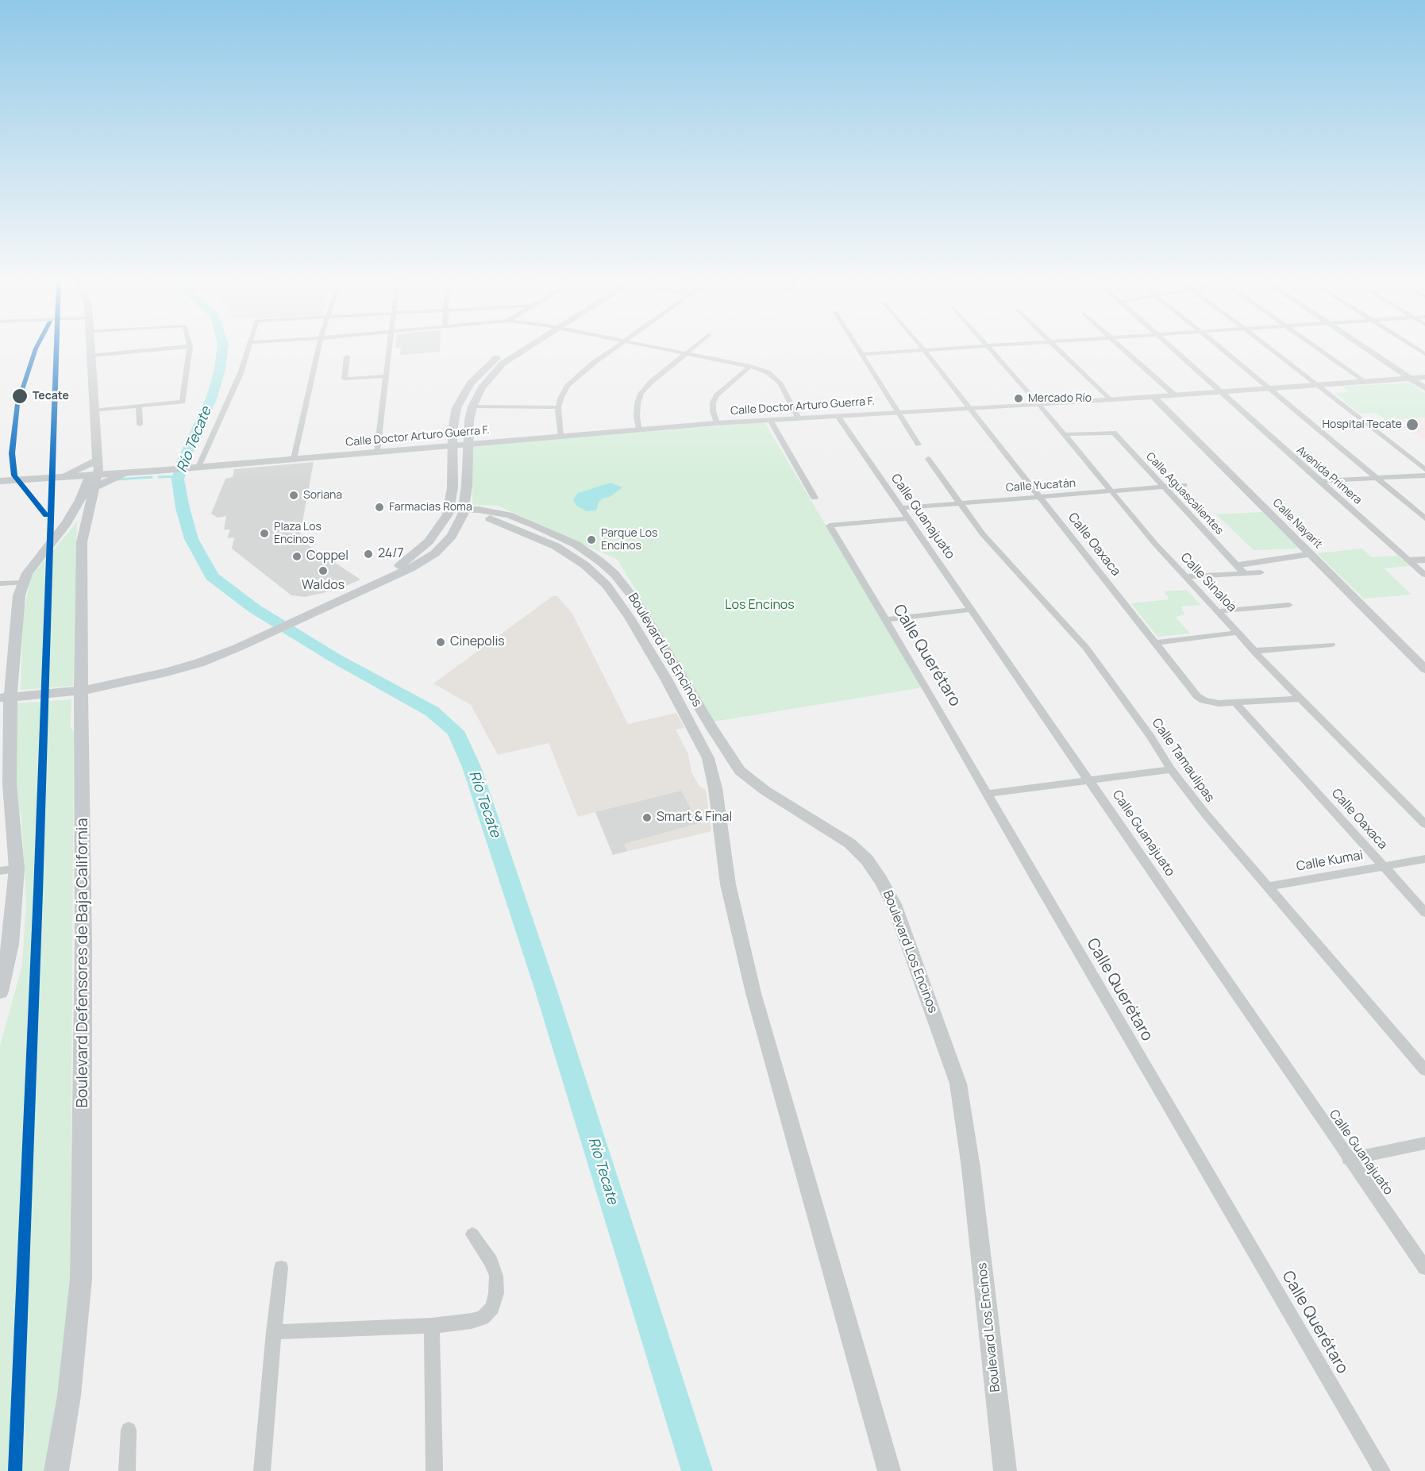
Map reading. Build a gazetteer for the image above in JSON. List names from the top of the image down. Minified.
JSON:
{"streets":{"main road":["Boulevard Defensores de Baja California"],"street":["Calle Doctor Arturo Guerra F.","Avenida Primera","Calle Yucatán","Calle Aguascalientes","Calle Guanajuato","Calle Nayarit","Calle Oaxaca","Calle Sinaloa","Boulevard Los Encinos","Calle Querétaro","Calle Tamaulipas","Calle Kumai"]},"crossings":[["Calle Doctor Arturo Guerra F.","Avenida Primera"],["Calle Doctor Arturo Guerra F.","Calle Guanajuato"],["Calle Doctor Arturo Guerra F.","Calle Nayarit"],["Calle Doctor Arturo Guerra F.","Calle Oaxaca"],["Calle Doctor Arturo Guerra F.","Calle Sinaloa"],["Calle Yucatán","Calle Aguascalientes"],["Calle Yucatán","Calle Guanajuato"],["Calle Yucatán","Calle Oaxaca"],["Calle Yucatán","Calle Sinaloa"],["Calle Yucatán","Calle Tamaulipas"],["Calle Aguascalientes","Calle Sinaloa"],["Calle Guanajuato","Calle Querétaro"],["Calle Oaxaca","Calle Kumai"],["Calle Tamaulipas","Calle Kumai"]],"water":["Río Tecate"],"parks":["Los Encinos"],"places":["Tecate","Mercado Río","Hospital Tecate","Soriana","Farmacias Roma","Plaza Los Encinos","Parque Los Encinos","24/7","Coppel","Waldos","Cinepolis","Smart & Final"]}
